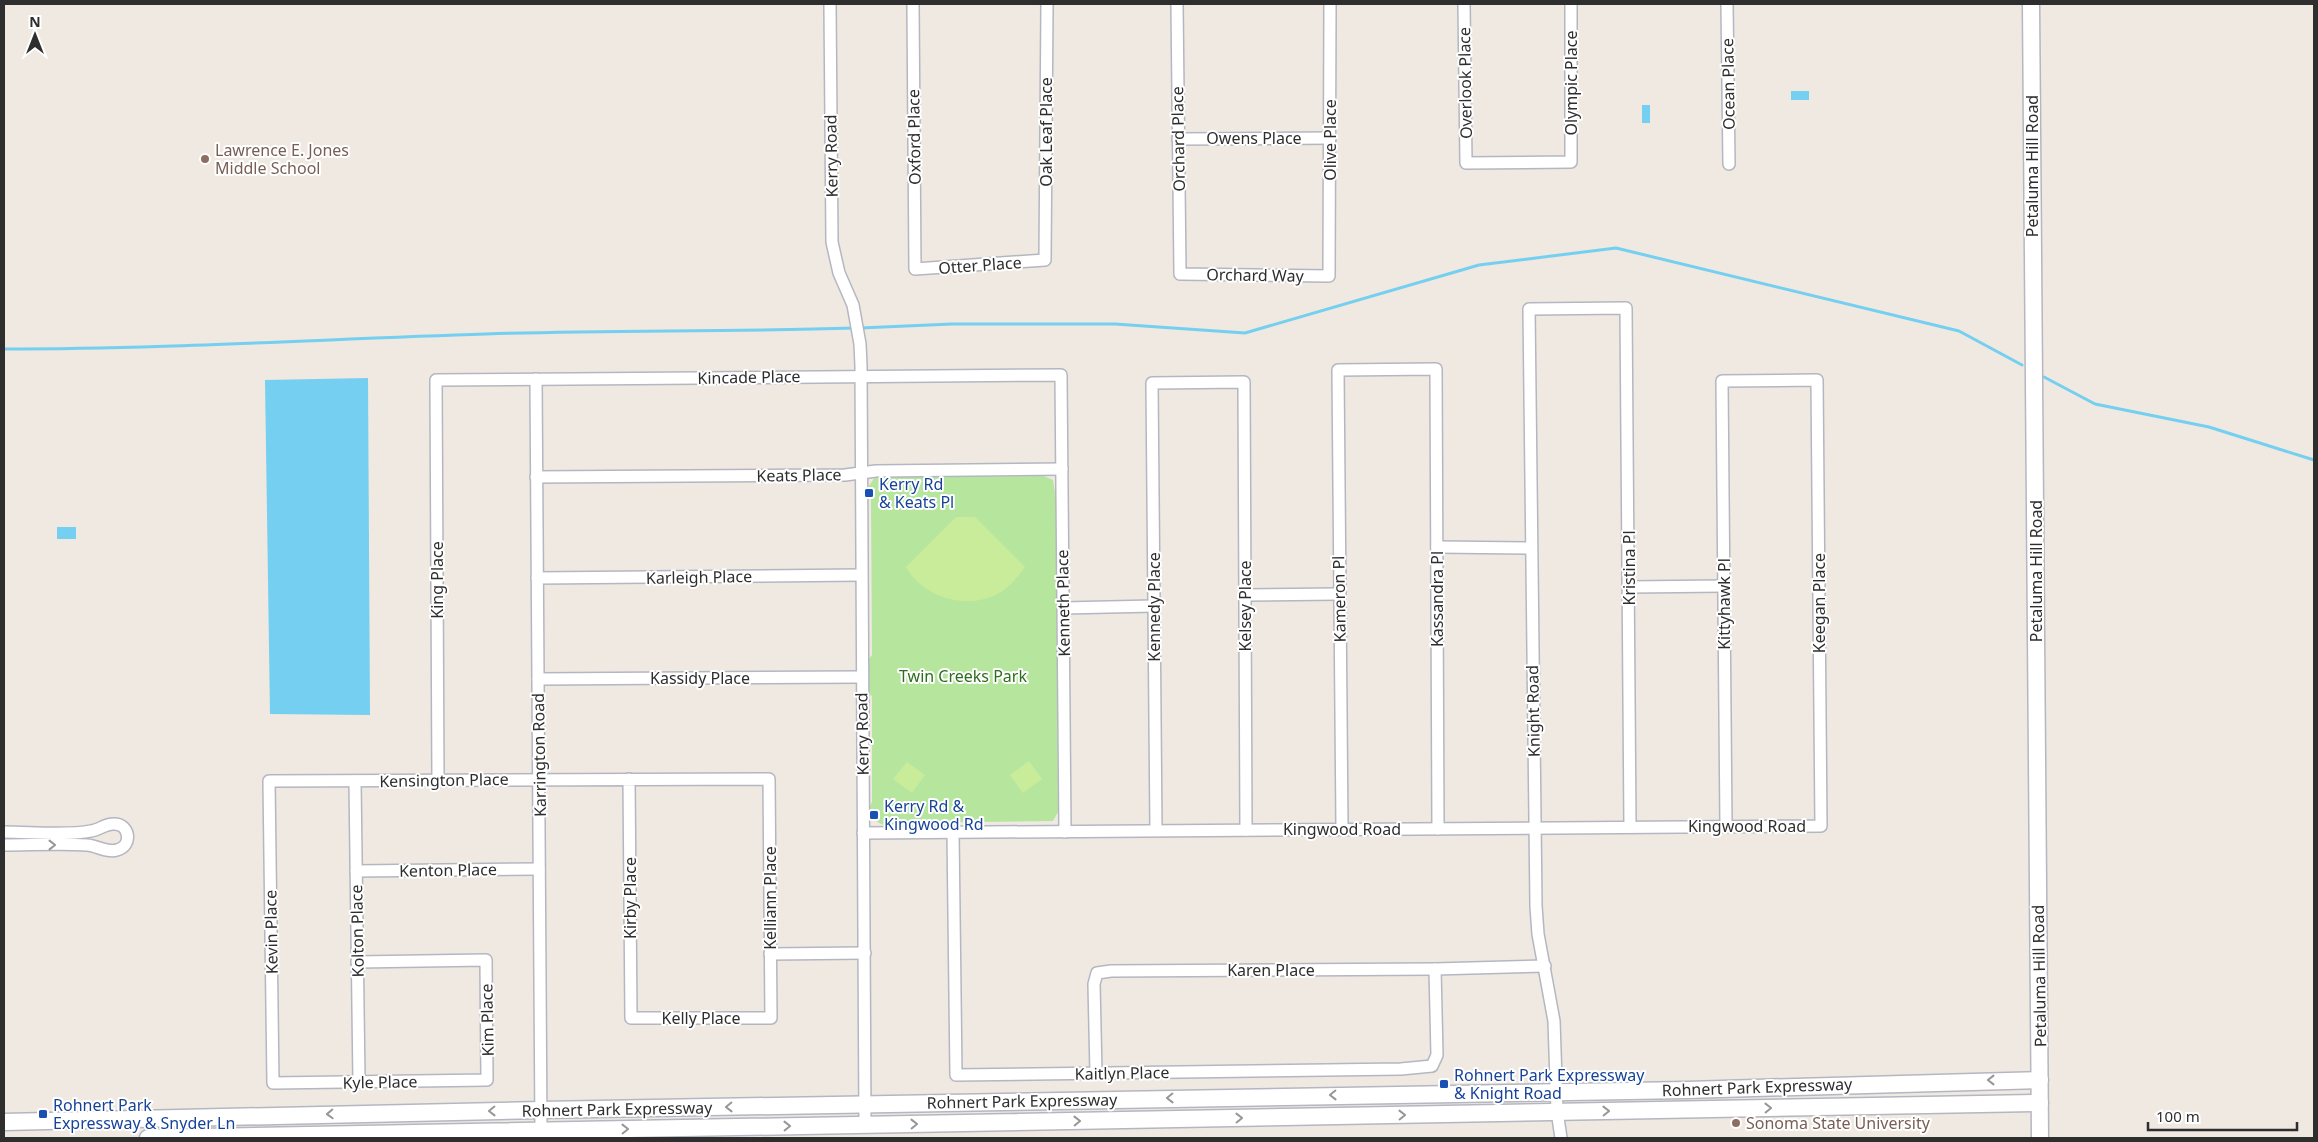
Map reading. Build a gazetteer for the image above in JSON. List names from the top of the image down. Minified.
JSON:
{"streets":{"main road":["Petaluma Hill Road","Rohnert Park Expressway"],"street":["Overlook Place","Olympic Place","Ocean Place","Oak Leaf Place","Oxford Place","Owens Place","Orchard Place","Olive Place","Kerry Road","Otter Place","Orchard Way","Kincade Place","Keats Place","Kristina Pl","Karleigh Place","King Place","Kameron Pl","Kassandra Pl","Kenneth Place","Keegan Place","Kittyhawk Pl","Kelsey Place","Kennedy Place","Kassidy Place","Knight Road","Karrington Road","Kensington Place","Kingwood Road","Kenton Place","Kirby Place","Kelliann Place","Kolton Place","Kevin Place","Karen Place","Kelly Place","Kim Place","Kaitlyn Place","Kyle Place"]},"crossings":[["Overlook Place","Olympic Place"],["Oak Leaf Place","Otter Place"],["Oxford Place","Otter Place"],["Owens Place","Orchard Place"],["Owens Place","Olive Place"],["Orchard Place","Orchard Way"],["Olive Place","Orchard Way"],["Kerry Road","Kincade Place"],["Kerry Road","Keats Place"],["Kerry Road","Karleigh Place"],["Kerry Road","Kassidy Place"],["Kerry Road","Kingwood Road"],["Kerry Road","Rohnert Park Expressway"],["Petaluma Hill Road","Rohnert Park Expressway"],["Kincade Place","King Place"],["Kincade Place","Kenneth Place"],["Kincade Place","Karrington Road"],["Keats Place","Kenneth Place"],["Keats Place","Karrington Road"],["Kristina Pl","Knight Road"],["Kristina Pl","Kingwood Road"],["Karleigh Place","Karrington Road"],["King Place","Kensington Place"],["Kameron Pl","Kassandra Pl"],["Kameron Pl","Kingwood Road"],["Kassandra Pl","Kingwood Road"],["Kenneth Place","Kingwood Road"],["Keegan Place","Kittyhawk Pl"],["Keegan Place","Kingwood Road"],["Kittyhawk Pl","Kingwood Road"],["Kelsey Place","Kennedy Place"],["Kelsey Place","Kingwood Road"],["Kennedy Place","Kingwood Road"],["Kassidy Place","Karrington Road"],["Knight Road","Kingwood Road"],["Knight Road","Karen Place"],["Knight Road","Rohnert Park Expressway"],["Karrington Road","Kensington Place"],["Karrington Road","Kenton Place"],["Karrington Road","Rohnert Park Expressway"],["Kensington Place","Kirby Place"],["Kensington Place","Kelliann Place"],["Kensington Place","Kolton Place"],["Kensington Place","Kevin Place"],["Kingwood Road","Kaitlyn Place"],["Kenton Place","Kolton Place"],["Kirby Place","Kelly Place"],["Kelliann Place","Kelly Place"],["Kolton Place","Kim Place"],["Kolton Place","Kyle Place"],["Kevin Place","Kyle Place"],["Karen Place","Kaitlyn Place"],["Kim Place","Kyle Place"]],"parks":["Twin Creeks Park"],"places":{"other":["Lawrence E. Jones Middle School","Sonoma State University"],"transit":["Kerry Rd & Keats Pl","Kerry Rd & Kingwood Rd","Rohnert Park Expressway & Knight Road","Rohnert Park Expressway & Snyder Ln"]},"scale_bar":"100 m","north":"top"}
